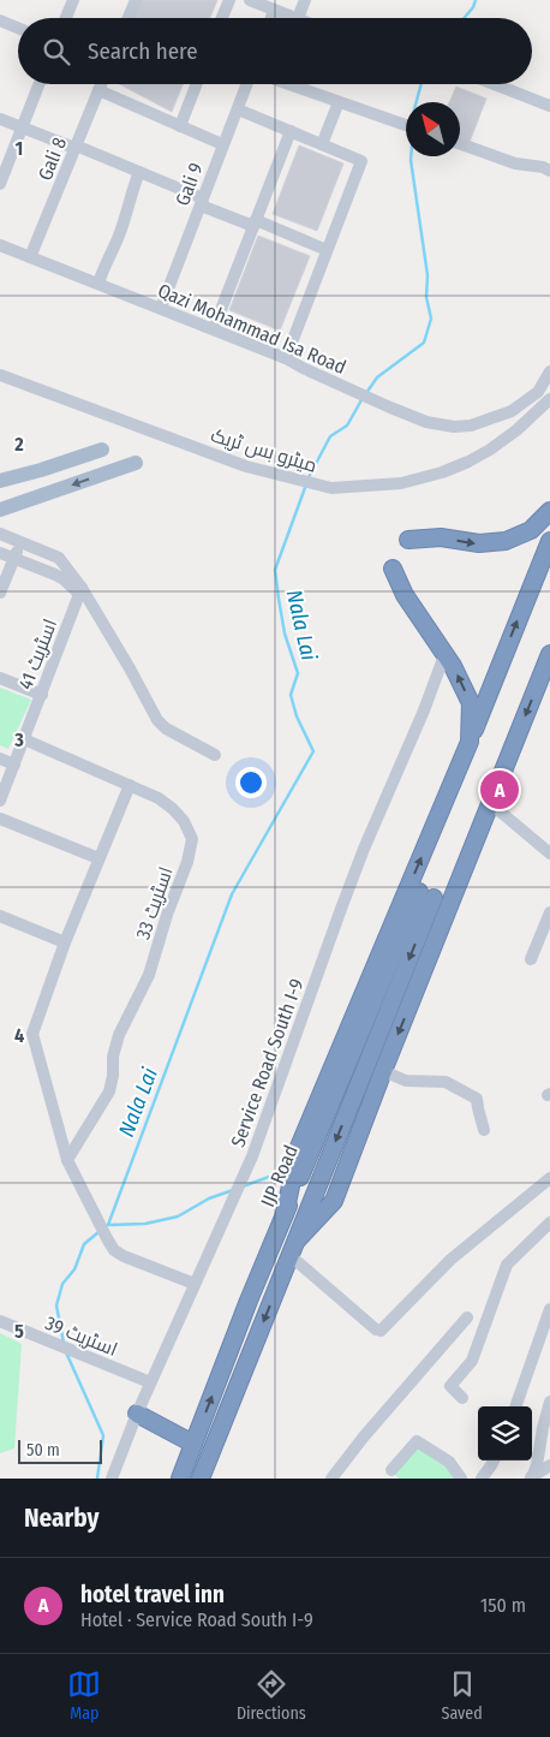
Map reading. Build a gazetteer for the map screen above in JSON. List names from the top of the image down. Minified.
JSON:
{"streets":{"highway":["IJP Road"],"street":["Gali 8","Gali 9","Qazi Mohammad Isa Road","میٹرو بس ٹریک","اسٹریٹ 41","اسٹریٹ 33","Service Road South I-9","اسٹریٹ 39"]},"crossings":[["Gali 8","Qazi Mohammad Isa Road"],["Gali 9","Qazi Mohammad Isa Road"],["اسٹریٹ 41","اسٹریٹ 33"],["Service Road South I-9","اسٹریٹ 39"]],"water":["Nala Lai"],"scale_bar":"50 m","north":"top left","page":{"search":"Search here","pins":"A","scale":"50 m","heading":"Nearby","list":[{"mark":"A","name":"hotel travel inn","note":"Hotel · Service Road South I-9","value":"150 m"}],"nav":["Map","Directions","Saved"]},"grid":{"rows":["1","2","3","4","5"]}}
